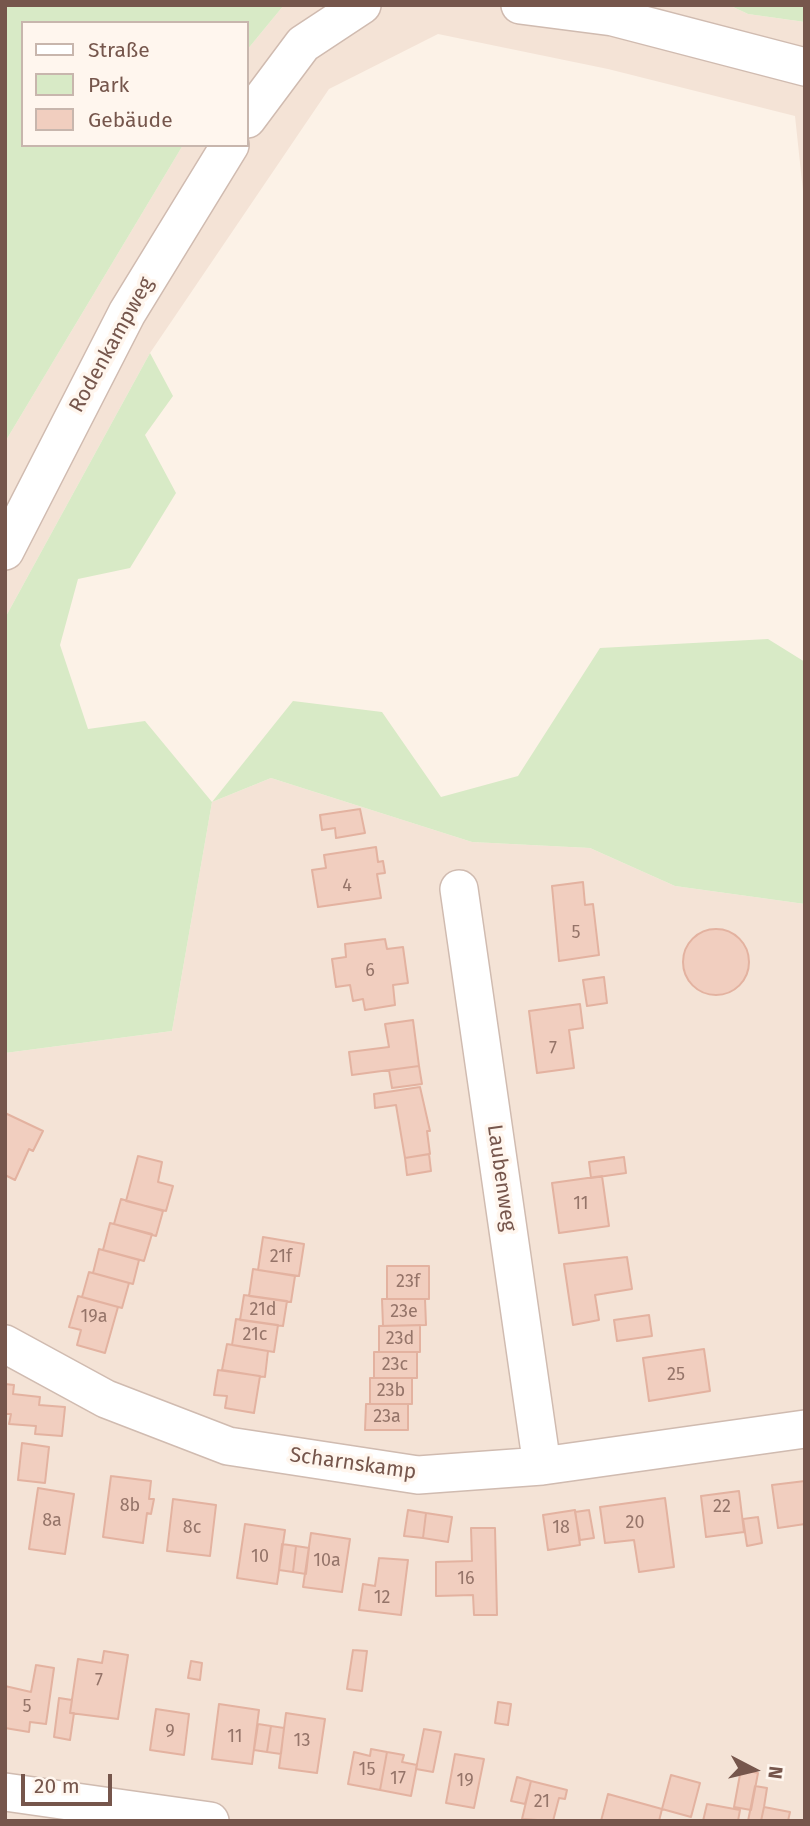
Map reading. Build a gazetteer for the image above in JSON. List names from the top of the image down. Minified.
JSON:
{"streets":{"street":["Rodenkampweg","Laubenweg","Scharnskamp"]},"crossings":[["Laubenweg","Scharnskamp"]],"house_numbers":["4","5","6","7","11","21f","23f","21d","23e","19a","21c","23d","23c","25","23b","23a","8b","22","8a","20","8c","18","10","10a","16","12","7","5","9","11","13","15","17","19","21"],"legend":["Straße","Park","Gebäude"],"scale_bar":"20 m","north":"right"}
